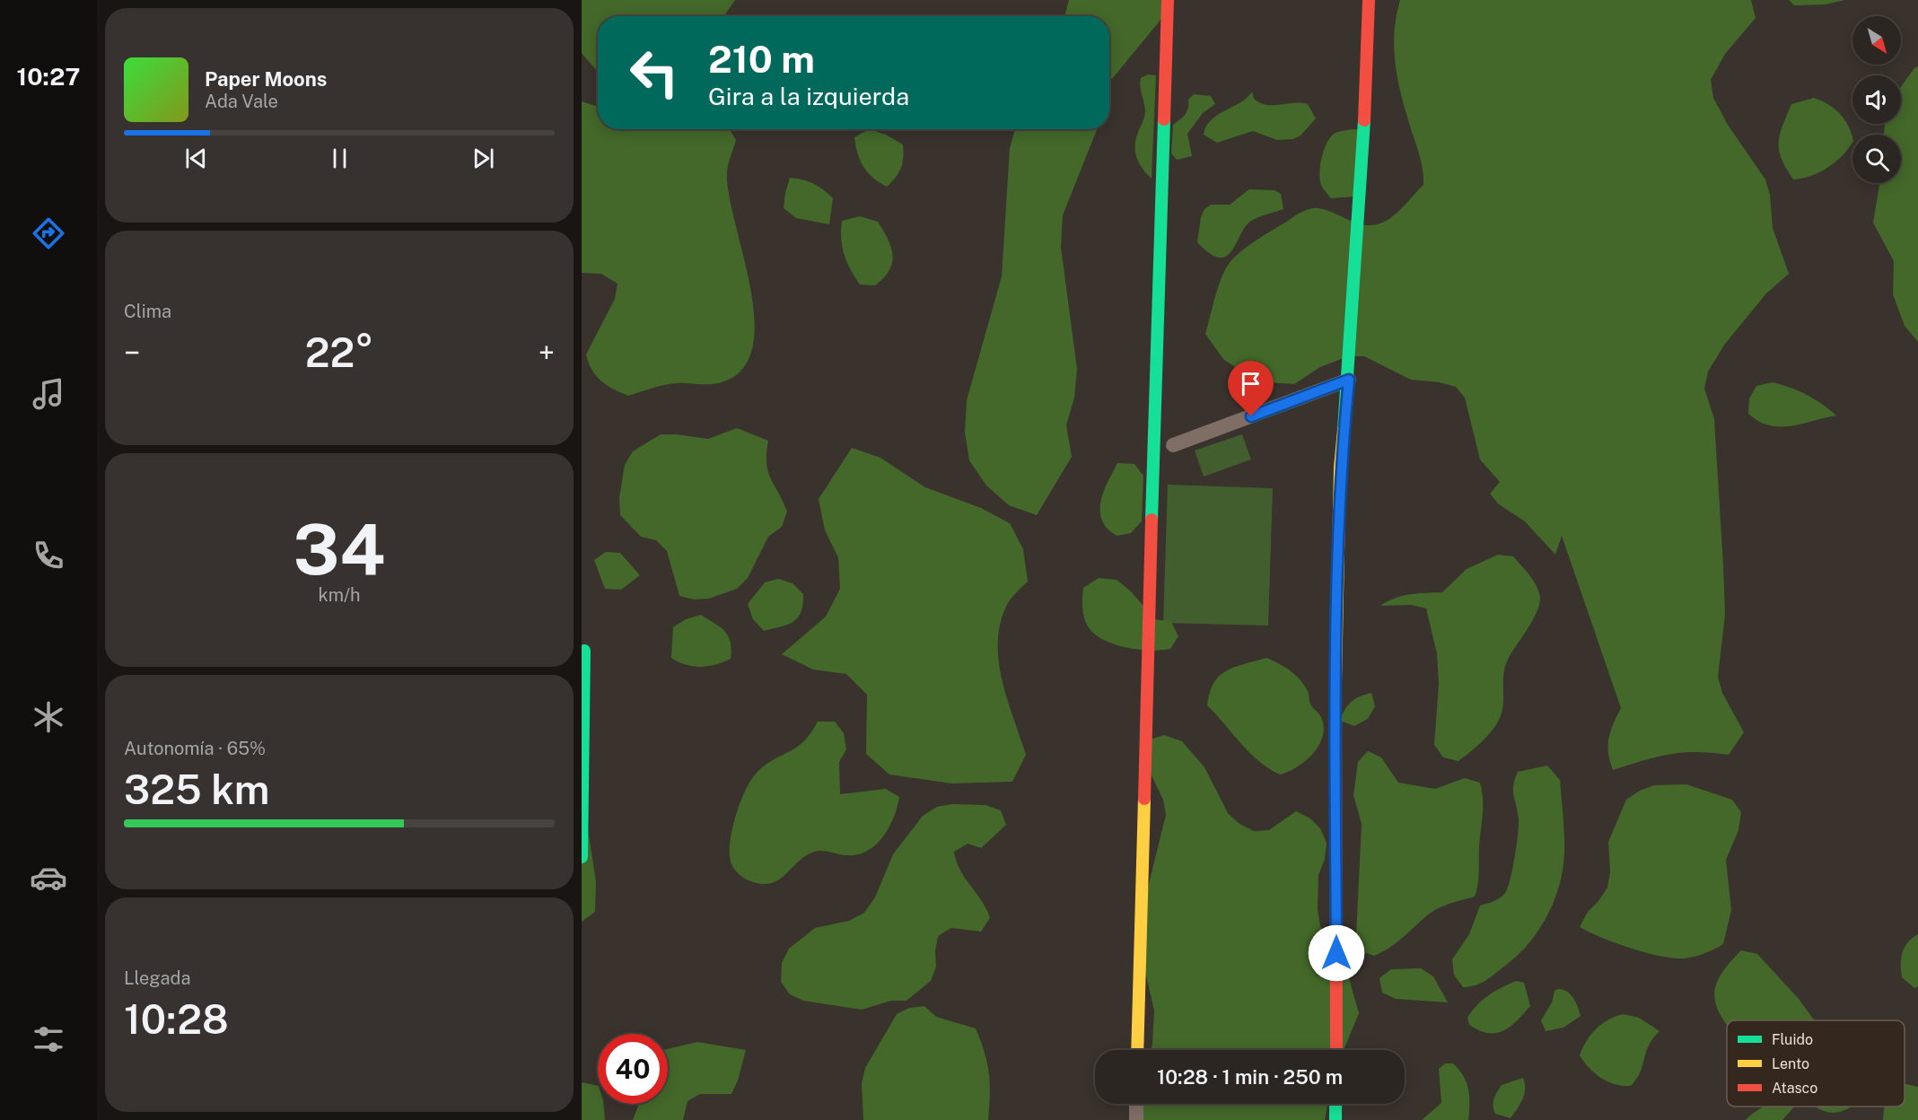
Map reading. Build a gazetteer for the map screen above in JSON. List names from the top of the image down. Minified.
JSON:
{"legend":["Fluido","Lento","Atasco"],"north":"bottom right","page":{"tabs":"10:27","turn":["210 m","Gira a la izquierda"],"song":["Paper Moons","Ada Vale"],"tile":["Clima",["34","km/h"],["Autonomía · 65%","325 km"],["Llegada","10:28"]],"heat":["−","22°","+"],"limit":"40","trip":"10:28 · 1 min · 250 m"}}
